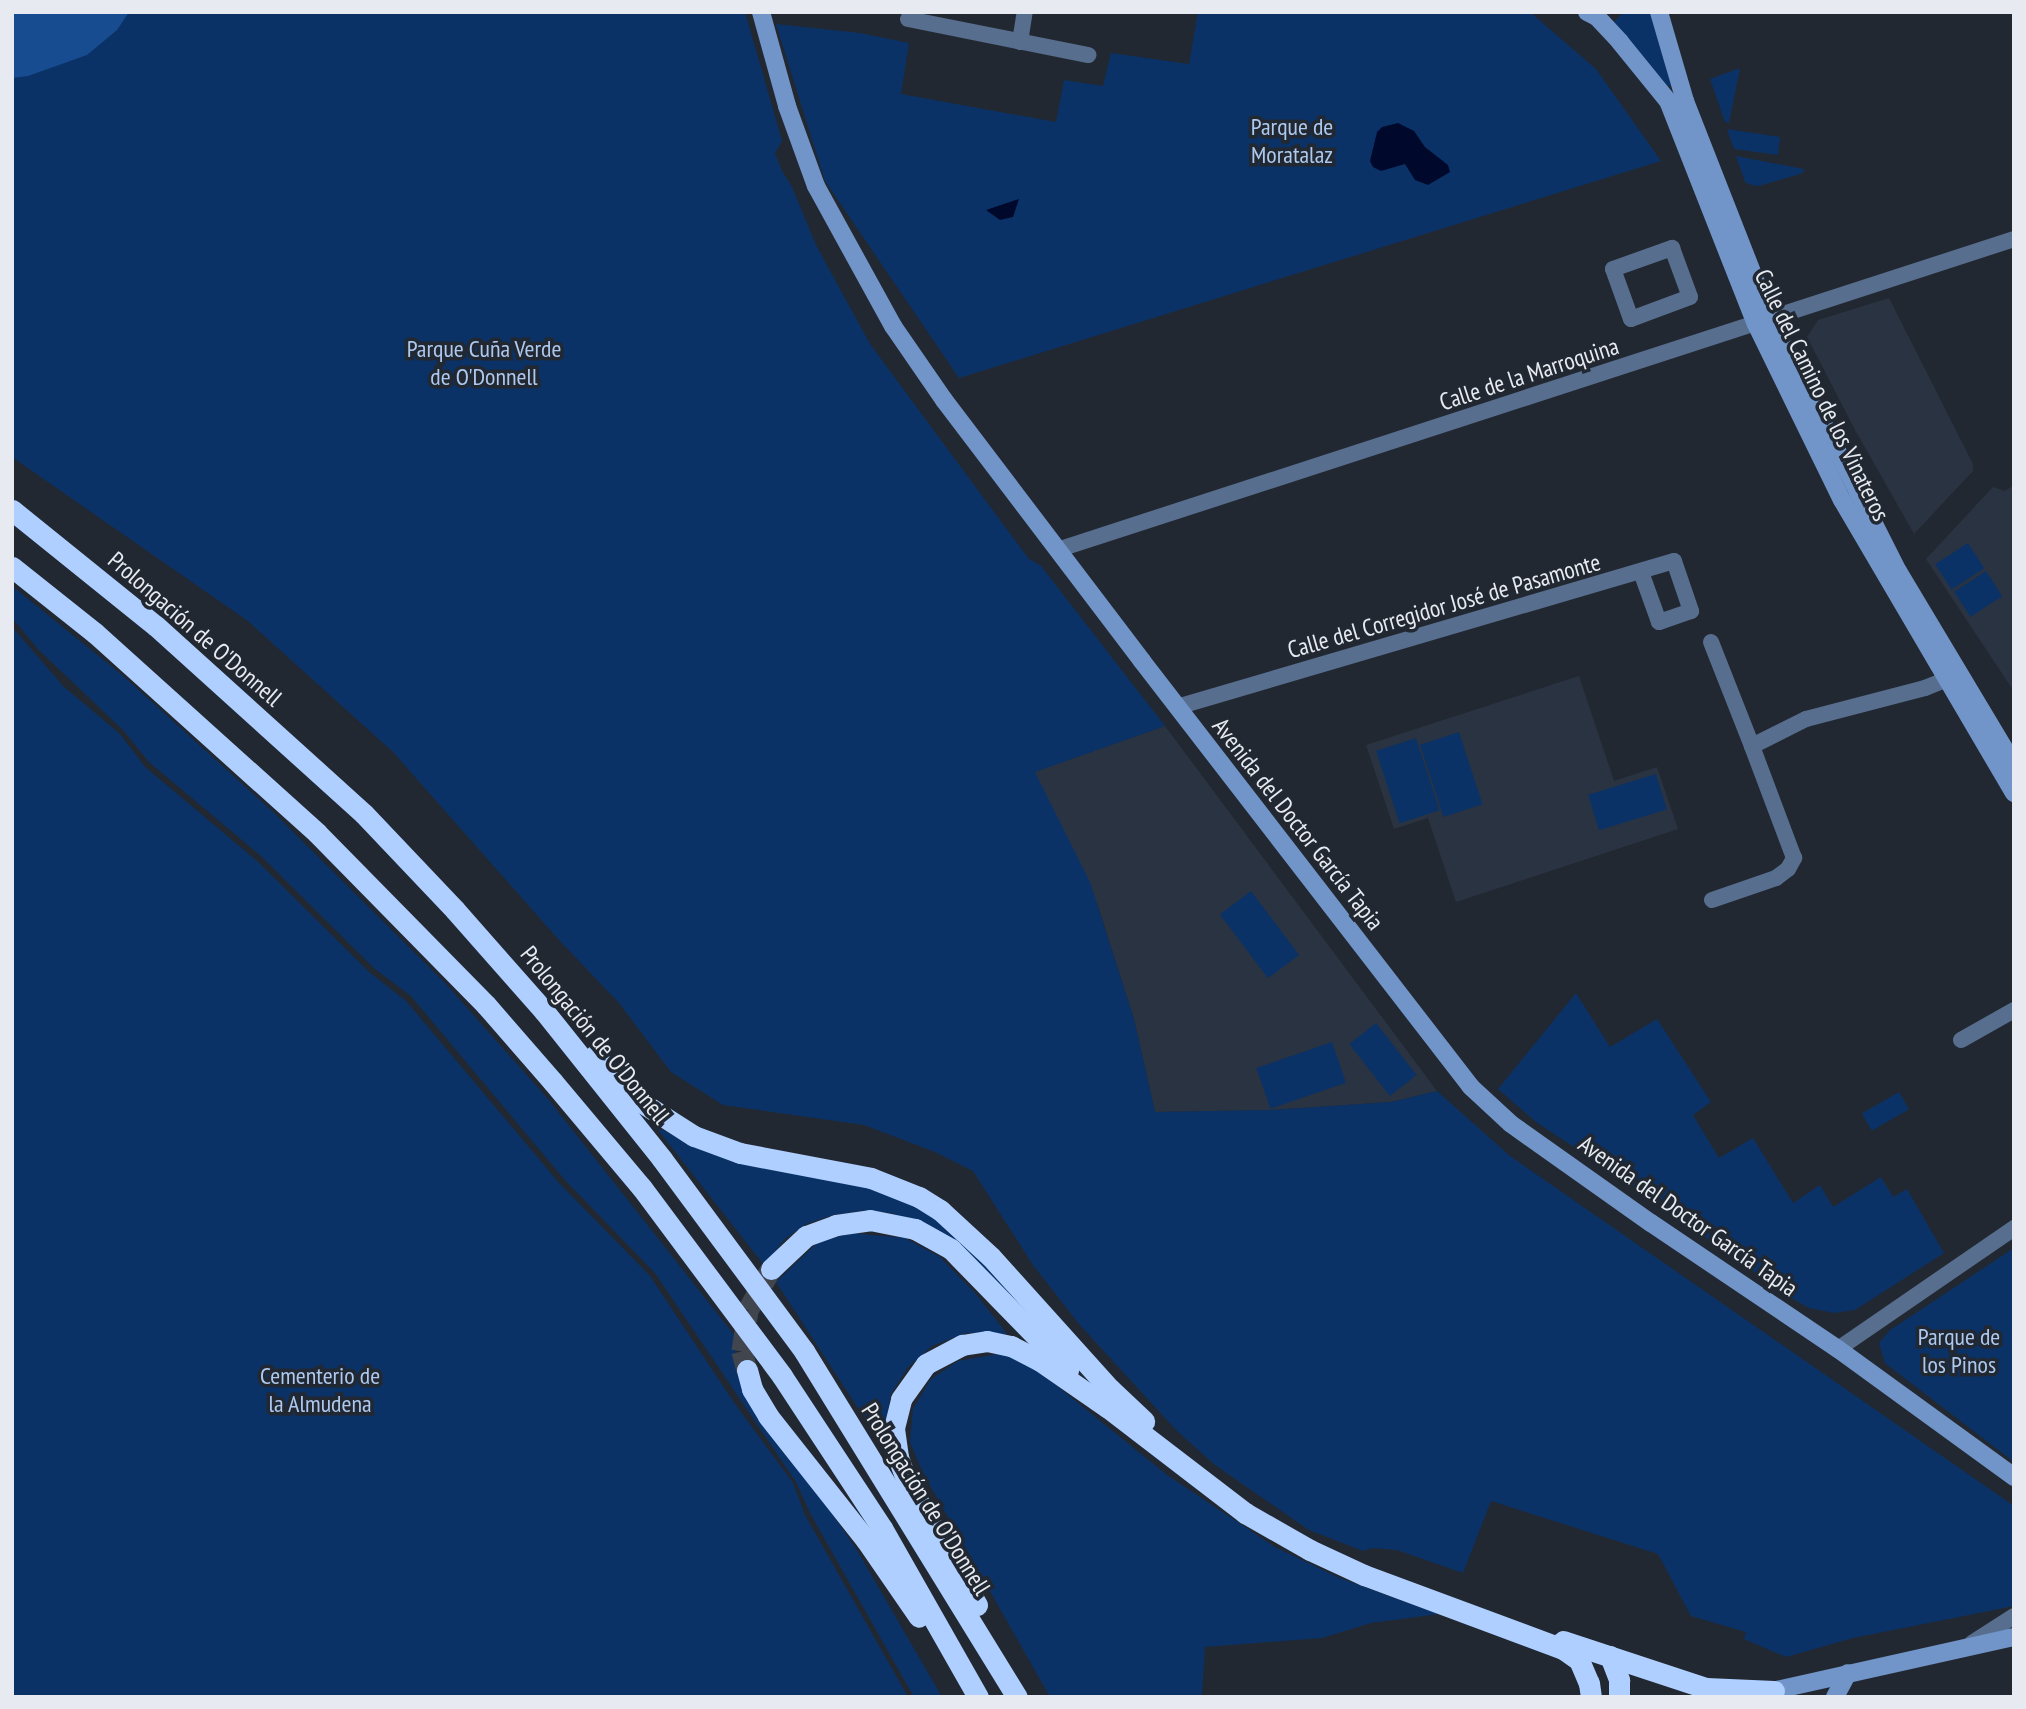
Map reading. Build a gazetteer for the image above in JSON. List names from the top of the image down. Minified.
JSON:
{"streets":{"highway":["Prolongación de O'Donnell"],"street":["Calle de la Marroquina","Calle del Camino de los Vinateros","Calle del Corregidor José de Pasamonte","Avenida del Doctor García Tapia"]},"crossings":[["Calle de la Marroquina","Calle del Camino de los Vinateros"],["Calle de la Marroquina","Avenida del Doctor García Tapia"],["Calle del Corregidor José de Pasamonte","Avenida del Doctor García Tapia"]],"parks":["Parque de Moratalaz","Parque Cuña Verde de O'Donnell","Parque de los Pinos","Cementerio de la Almudena"]}
